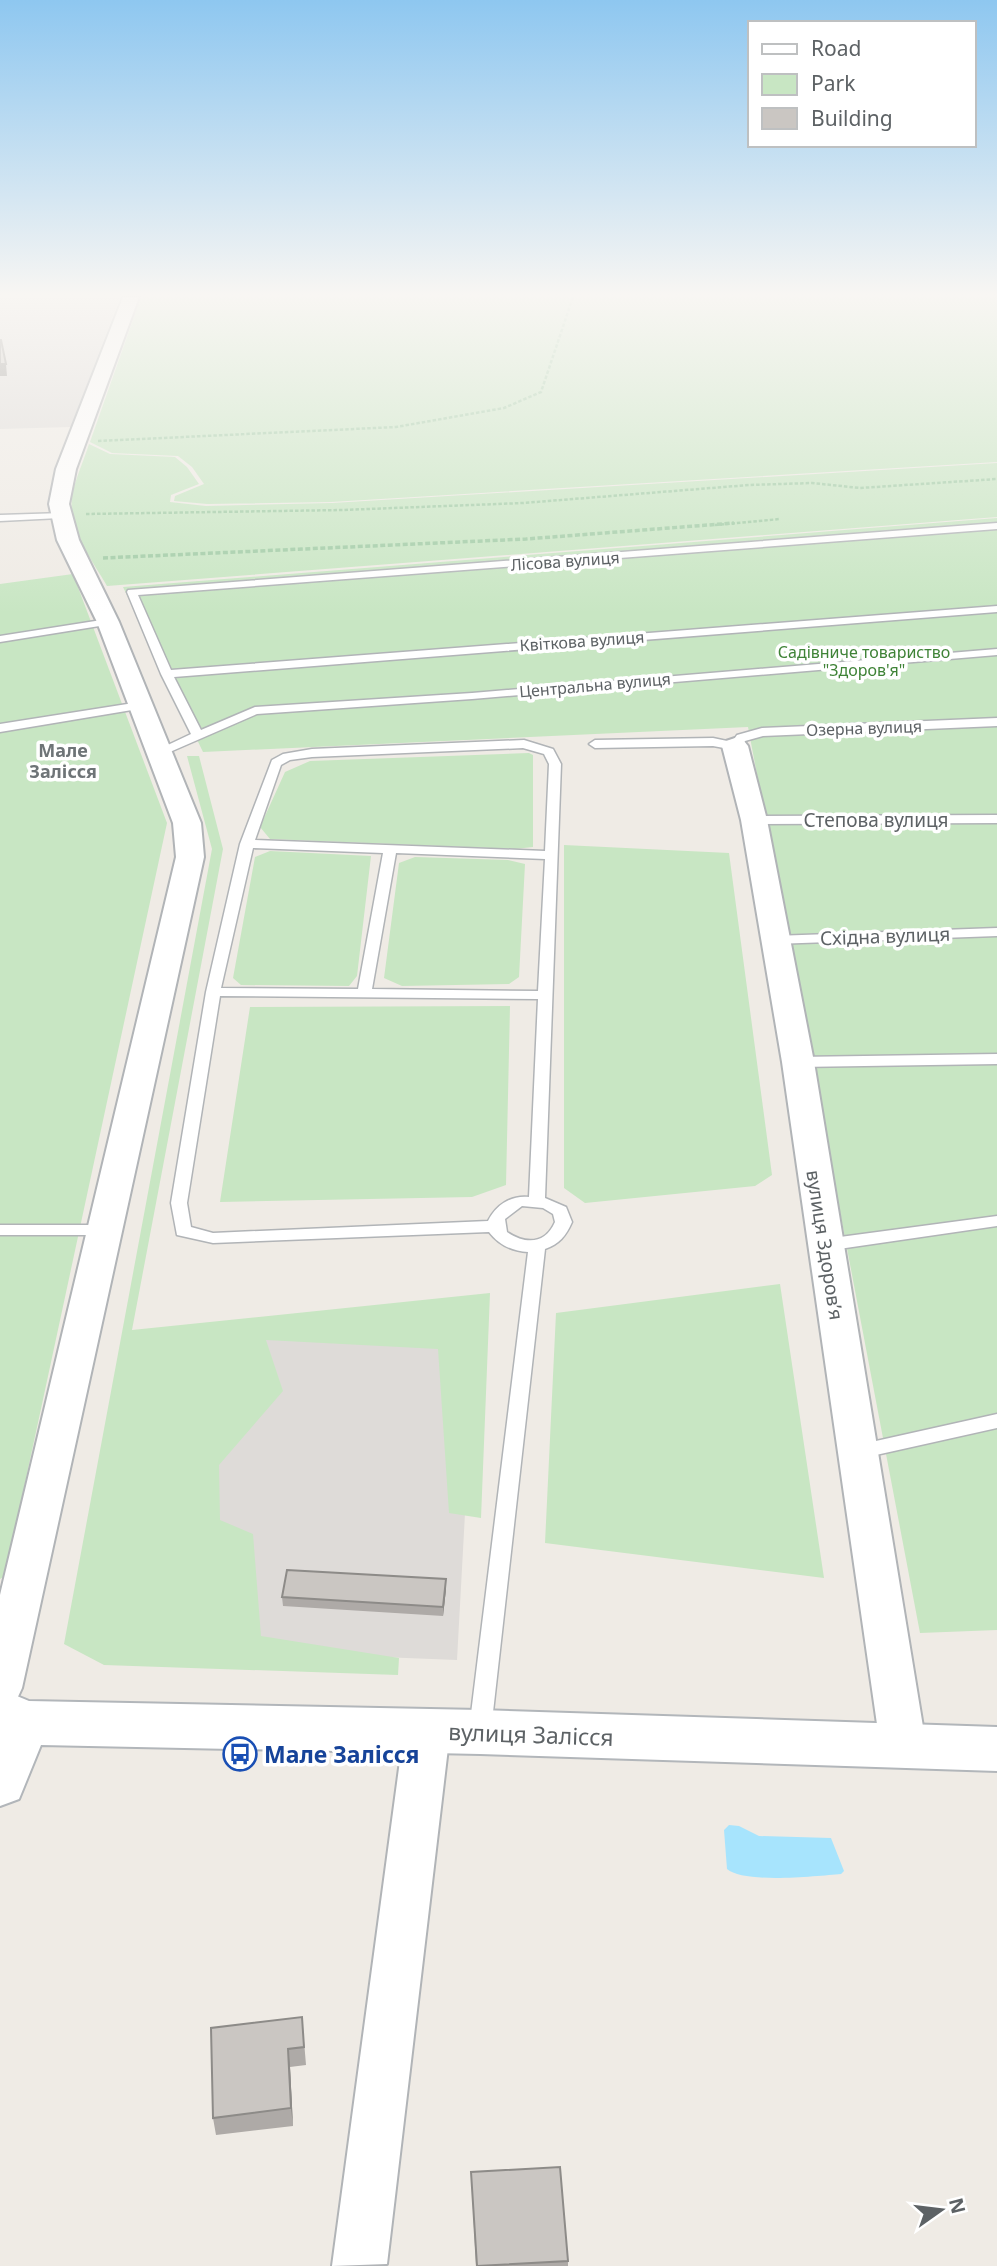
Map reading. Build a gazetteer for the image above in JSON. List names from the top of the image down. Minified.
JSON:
{"streets":{"main road":["вулиця Залісся"],"street":["вулиця Здоровʼя"],"lane":["Лісова вулиця","Квіткова вулиця","Центральна вулиця","Озерна вулиця","Степова вулиця","Східна вулиця"]},"crossings":[["Лісова вулиця","Квіткова вулиця"],["Озерна вулиця","вулиця Здоровʼя"],["Степова вулиця","вулиця Здоровʼя"],["Східна вулиця","вулиця Здоровʼя"],["вулиця Здоровʼя","вулиця Залісся"]],"districts":["Мале Залісся"],"parks":["Садівниче товариство \"Здоров'я\""],"places":{"bus stop":["Мале Залісся"]},"legend":["Road","Park","Building"],"north":"right"}
